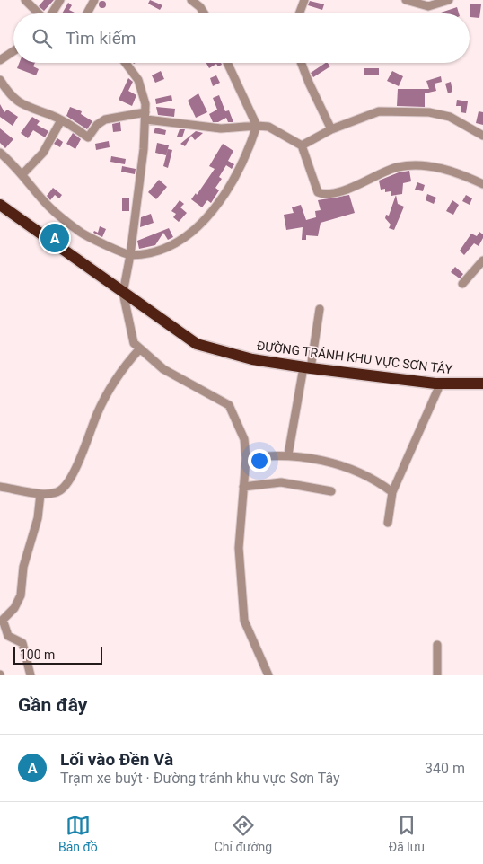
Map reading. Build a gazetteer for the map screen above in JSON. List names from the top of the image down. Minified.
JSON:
{"streets":{"highway":["ĐƯỜNG TRÁNH KHU VỰC SƠN TÂY"]},"scale_bar":"100 m","page":{"search":"Tìm kiếm","pins":"A","scale":"100 m","heading":"Gần đây","list":[{"mark":"A","name":"Lối vào Đền Và","note":"Trạm xe buýt · Đường tránh khu vực Sơn Tây","value":"340 m"}],"nav":["Bản đồ","Chỉ đường","Đã lưu"]}}
